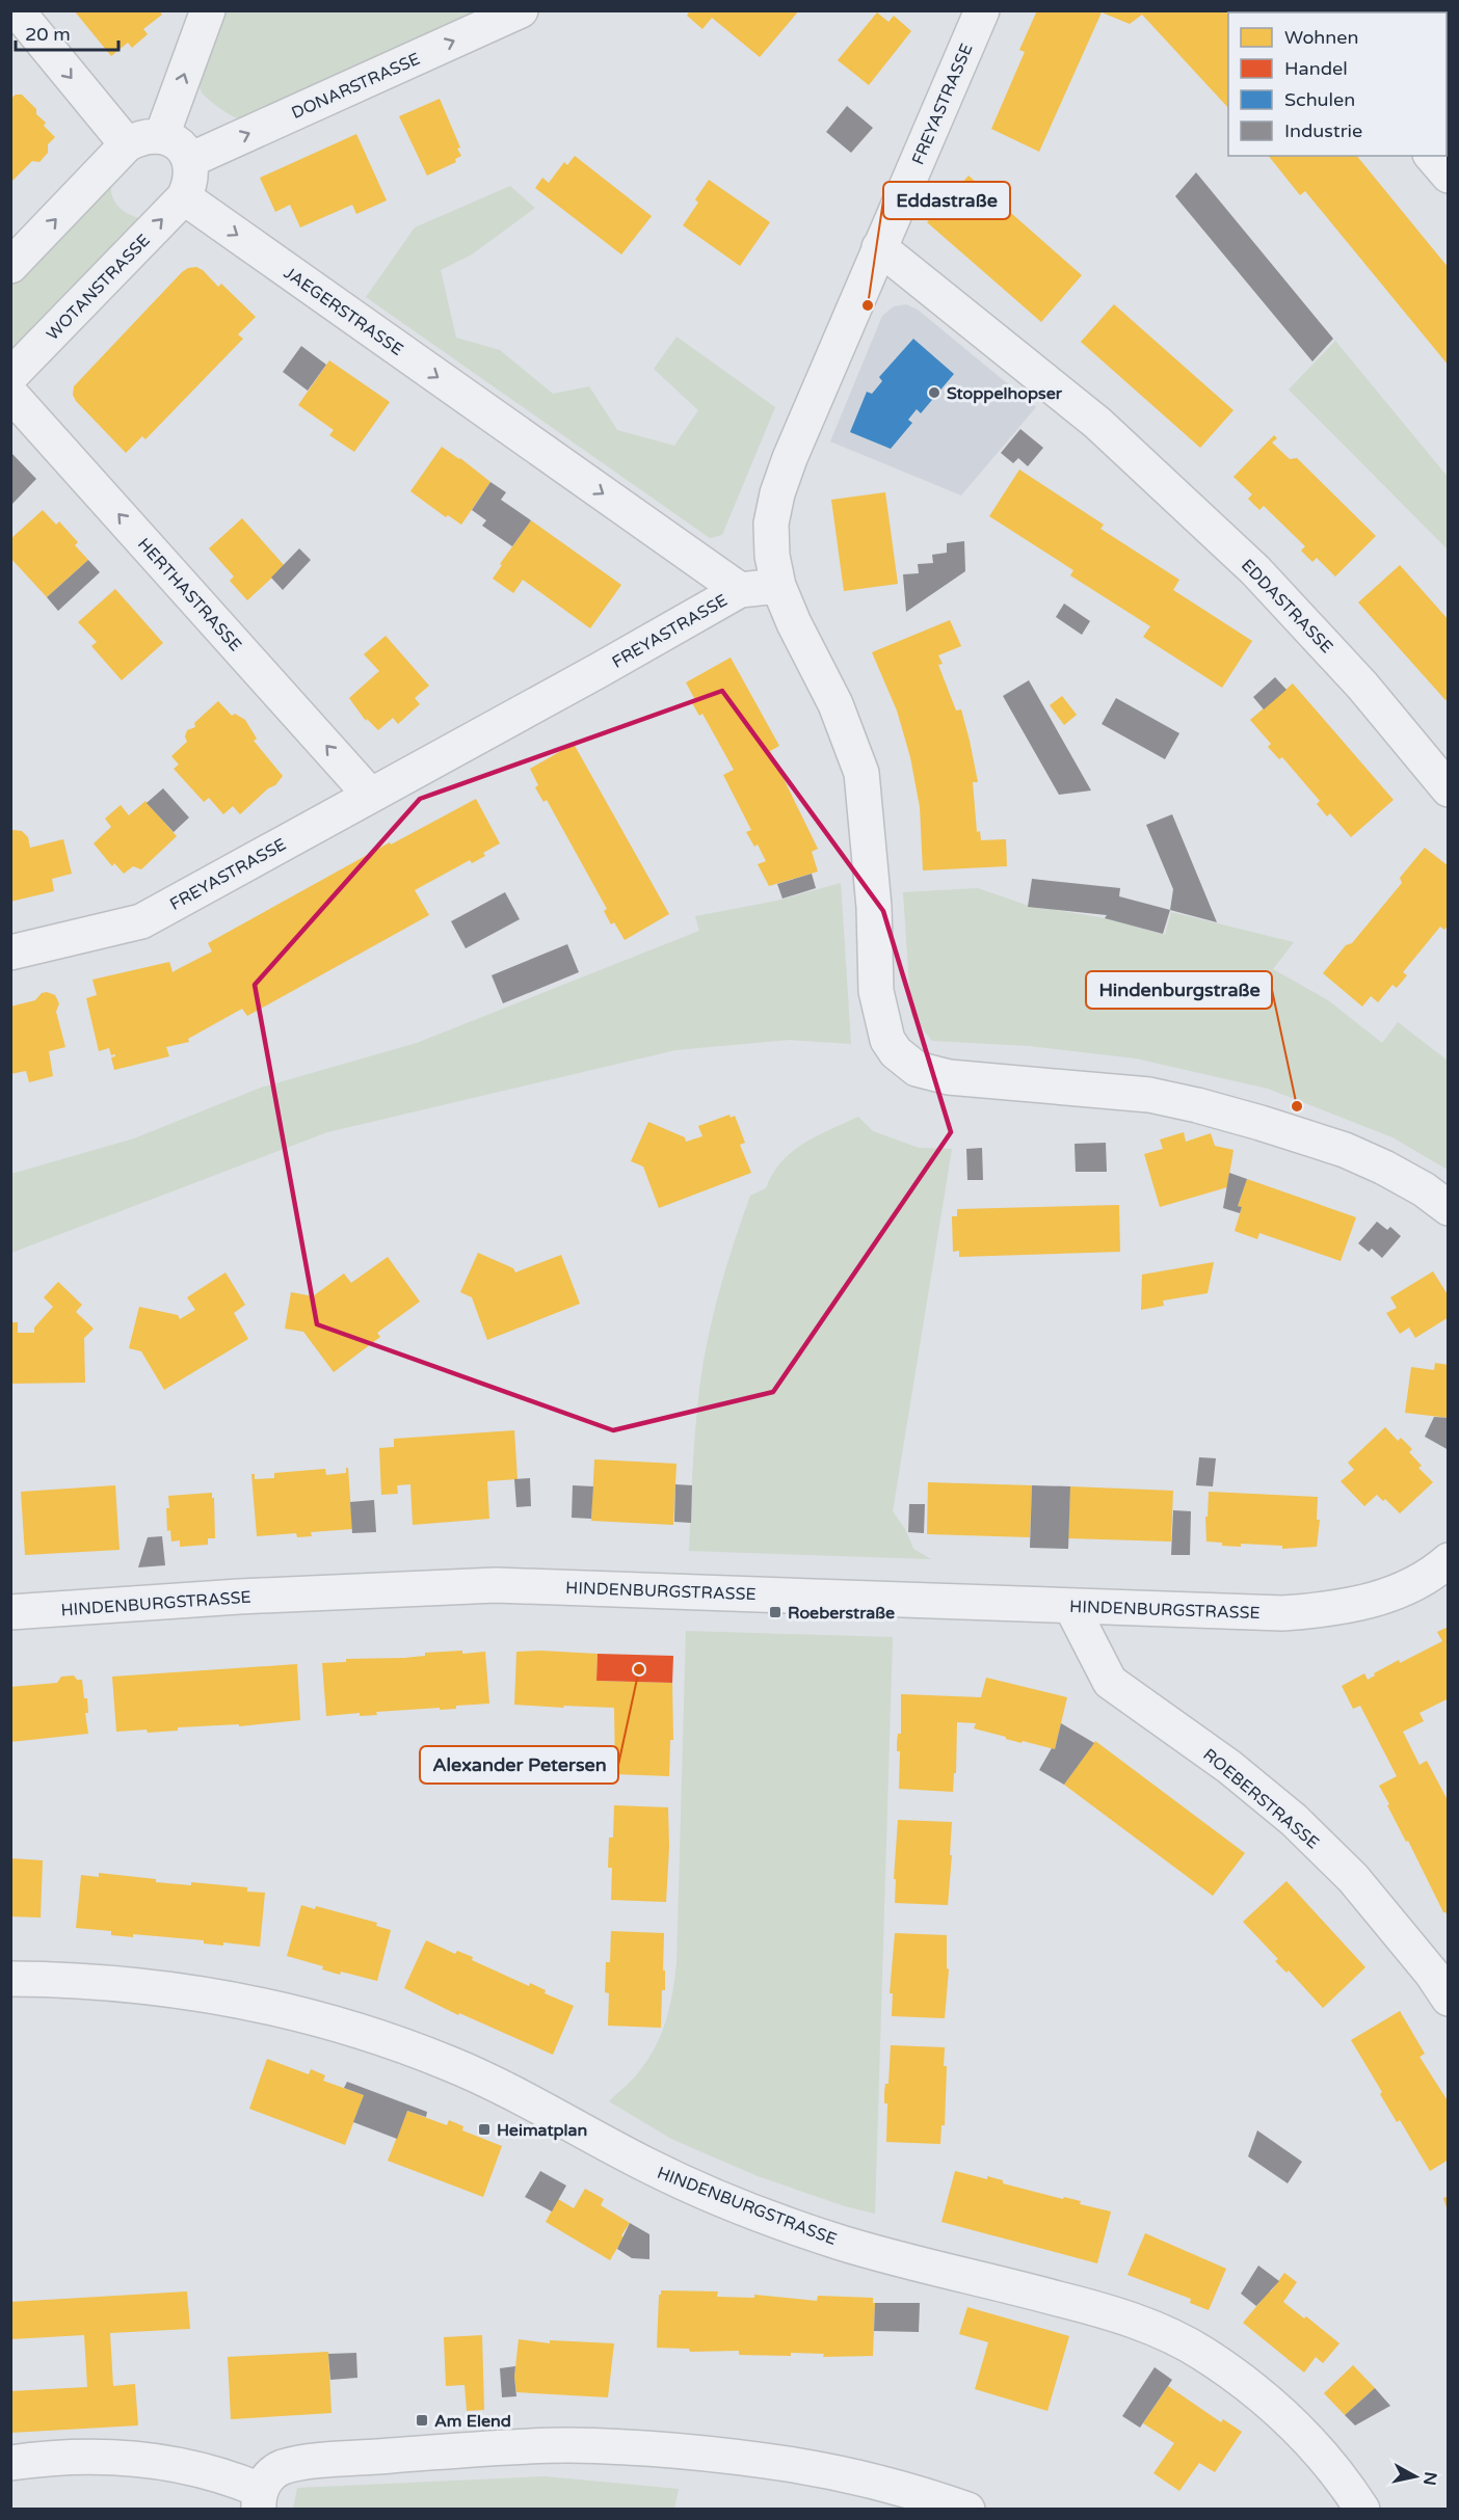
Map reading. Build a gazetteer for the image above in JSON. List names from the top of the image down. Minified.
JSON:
{"streets":{"street":["DONARSTRASSE","FREYASTRASSE","WOTANSTRASSE","JAEGERSTRASSE","HERTHASTRASSE","EDDASTRASSE","HINDENBURGSTRASSE","ROEBERSTRASSE"]},"crossings":[["FREYASTRASSE","JAEGERSTRASSE"],["FREYASTRASSE","HERTHASTRASSE"],["FREYASTRASSE","EDDASTRASSE"],["WOTANSTRASSE","JAEGERSTRASSE"],["HINDENBURGSTRASSE","ROEBERSTRASSE"]],"one_way":["DONARSTRASSE","JAEGERSTRASSE","HERTHASTRASSE"],"places":{"other":["Eddastraße","Stoppelhopser","Hindenburgstraße","Alexander Petersen"],"transit":["Roeberstraße","Heimatplan","Am Elend"]},"legend":["Wohnen","Handel","Schulen","Industrie"],"scale_bar":"20 m","north":"right"}
